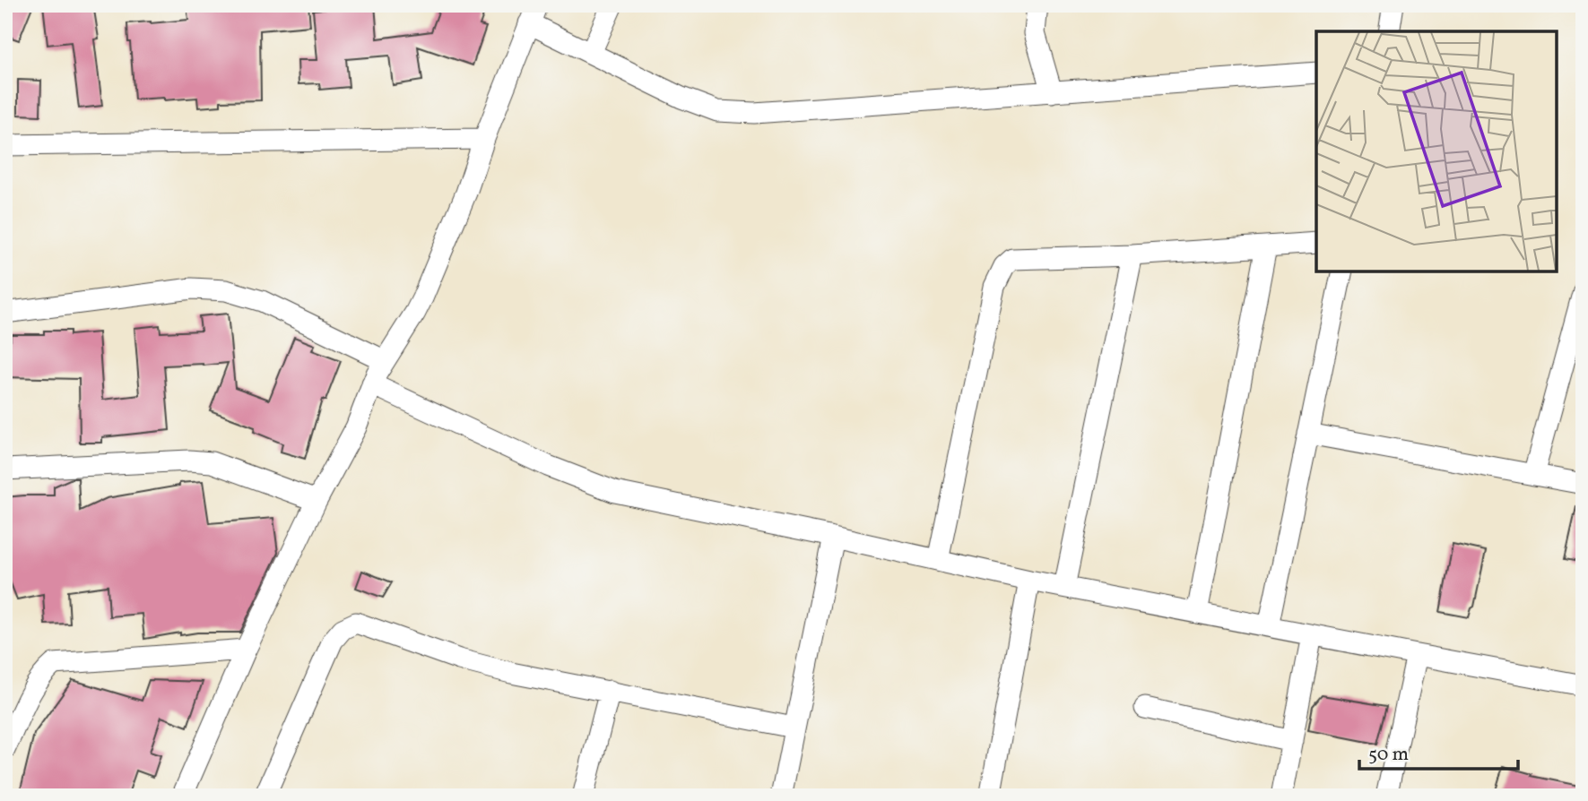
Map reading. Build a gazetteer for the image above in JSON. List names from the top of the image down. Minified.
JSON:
{"scale_bar":"50 m"}
